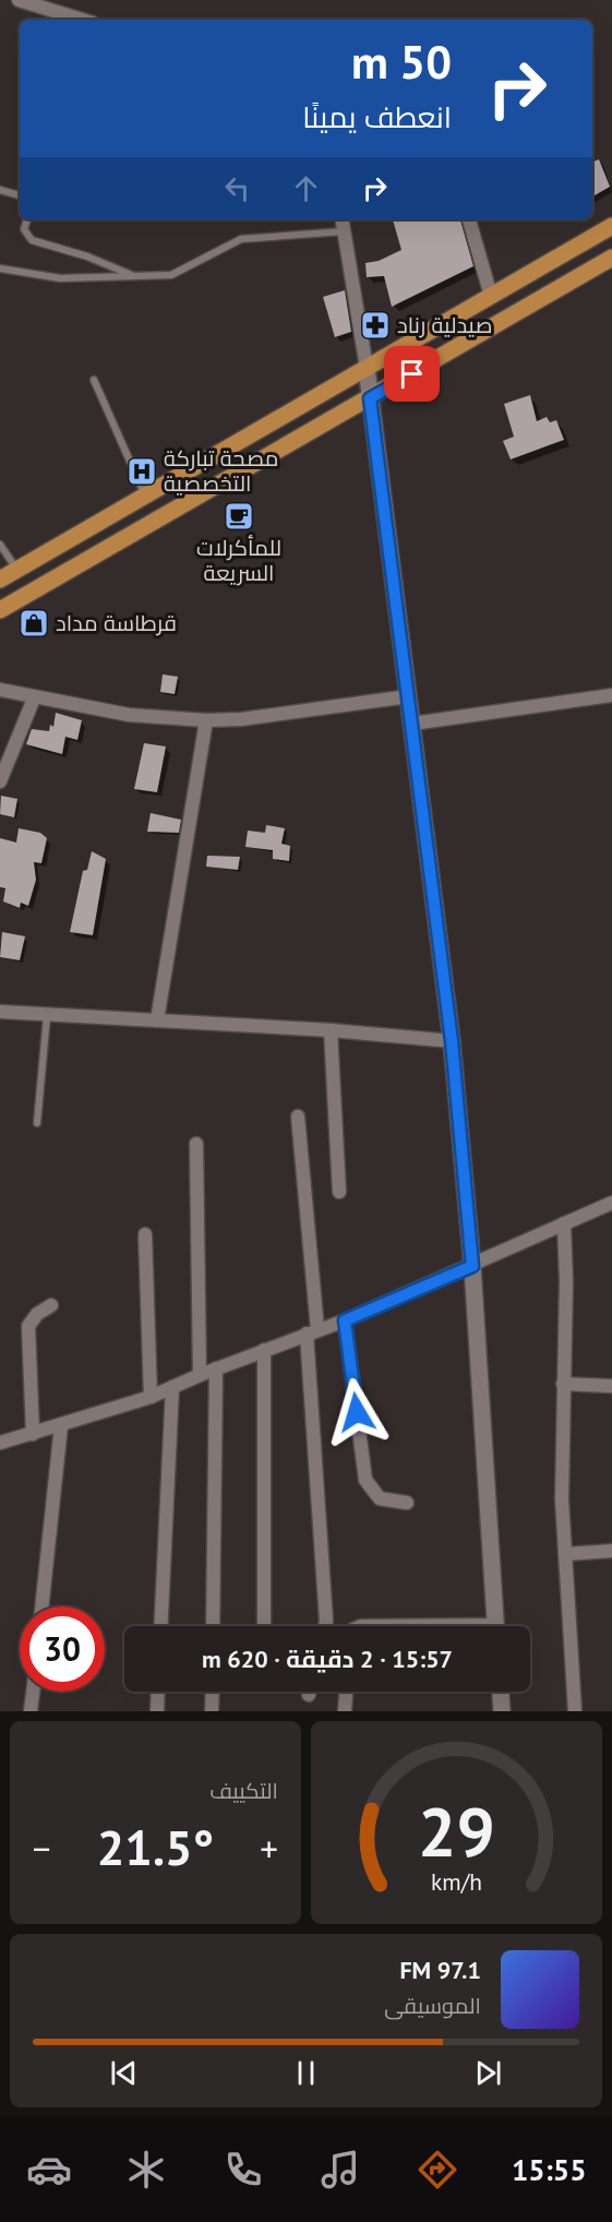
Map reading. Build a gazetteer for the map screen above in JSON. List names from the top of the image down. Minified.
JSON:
{"places":{"pharmacy":["صيدلية رناد"],"hospital":["مصحة تباركة التخصصية"],"cafe":["للمأكرلات السريعة"],"shop":["قرطاسة مداد"]},"page":{"turn":["50 m","انعطف يمينًا"],"limit":"30","trip":"15:57 · 2 دقيقة · 620 m","tile":"التكييف","heat":["−","21.5°","+"],"song":["97.1 FM","الموسيقى"],"tabs":"15:55","gauge":["29","km/h"]}}
